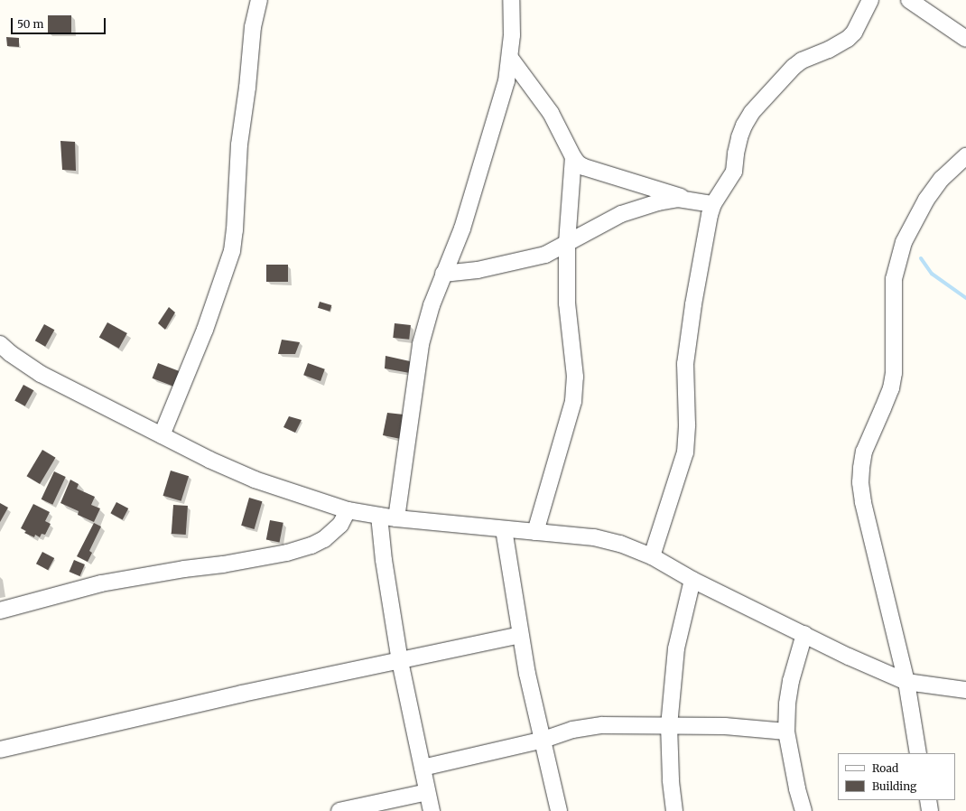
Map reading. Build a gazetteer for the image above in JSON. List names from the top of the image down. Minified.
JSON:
{"legend":["Road","Building"],"scale_bar":"50 m"}
